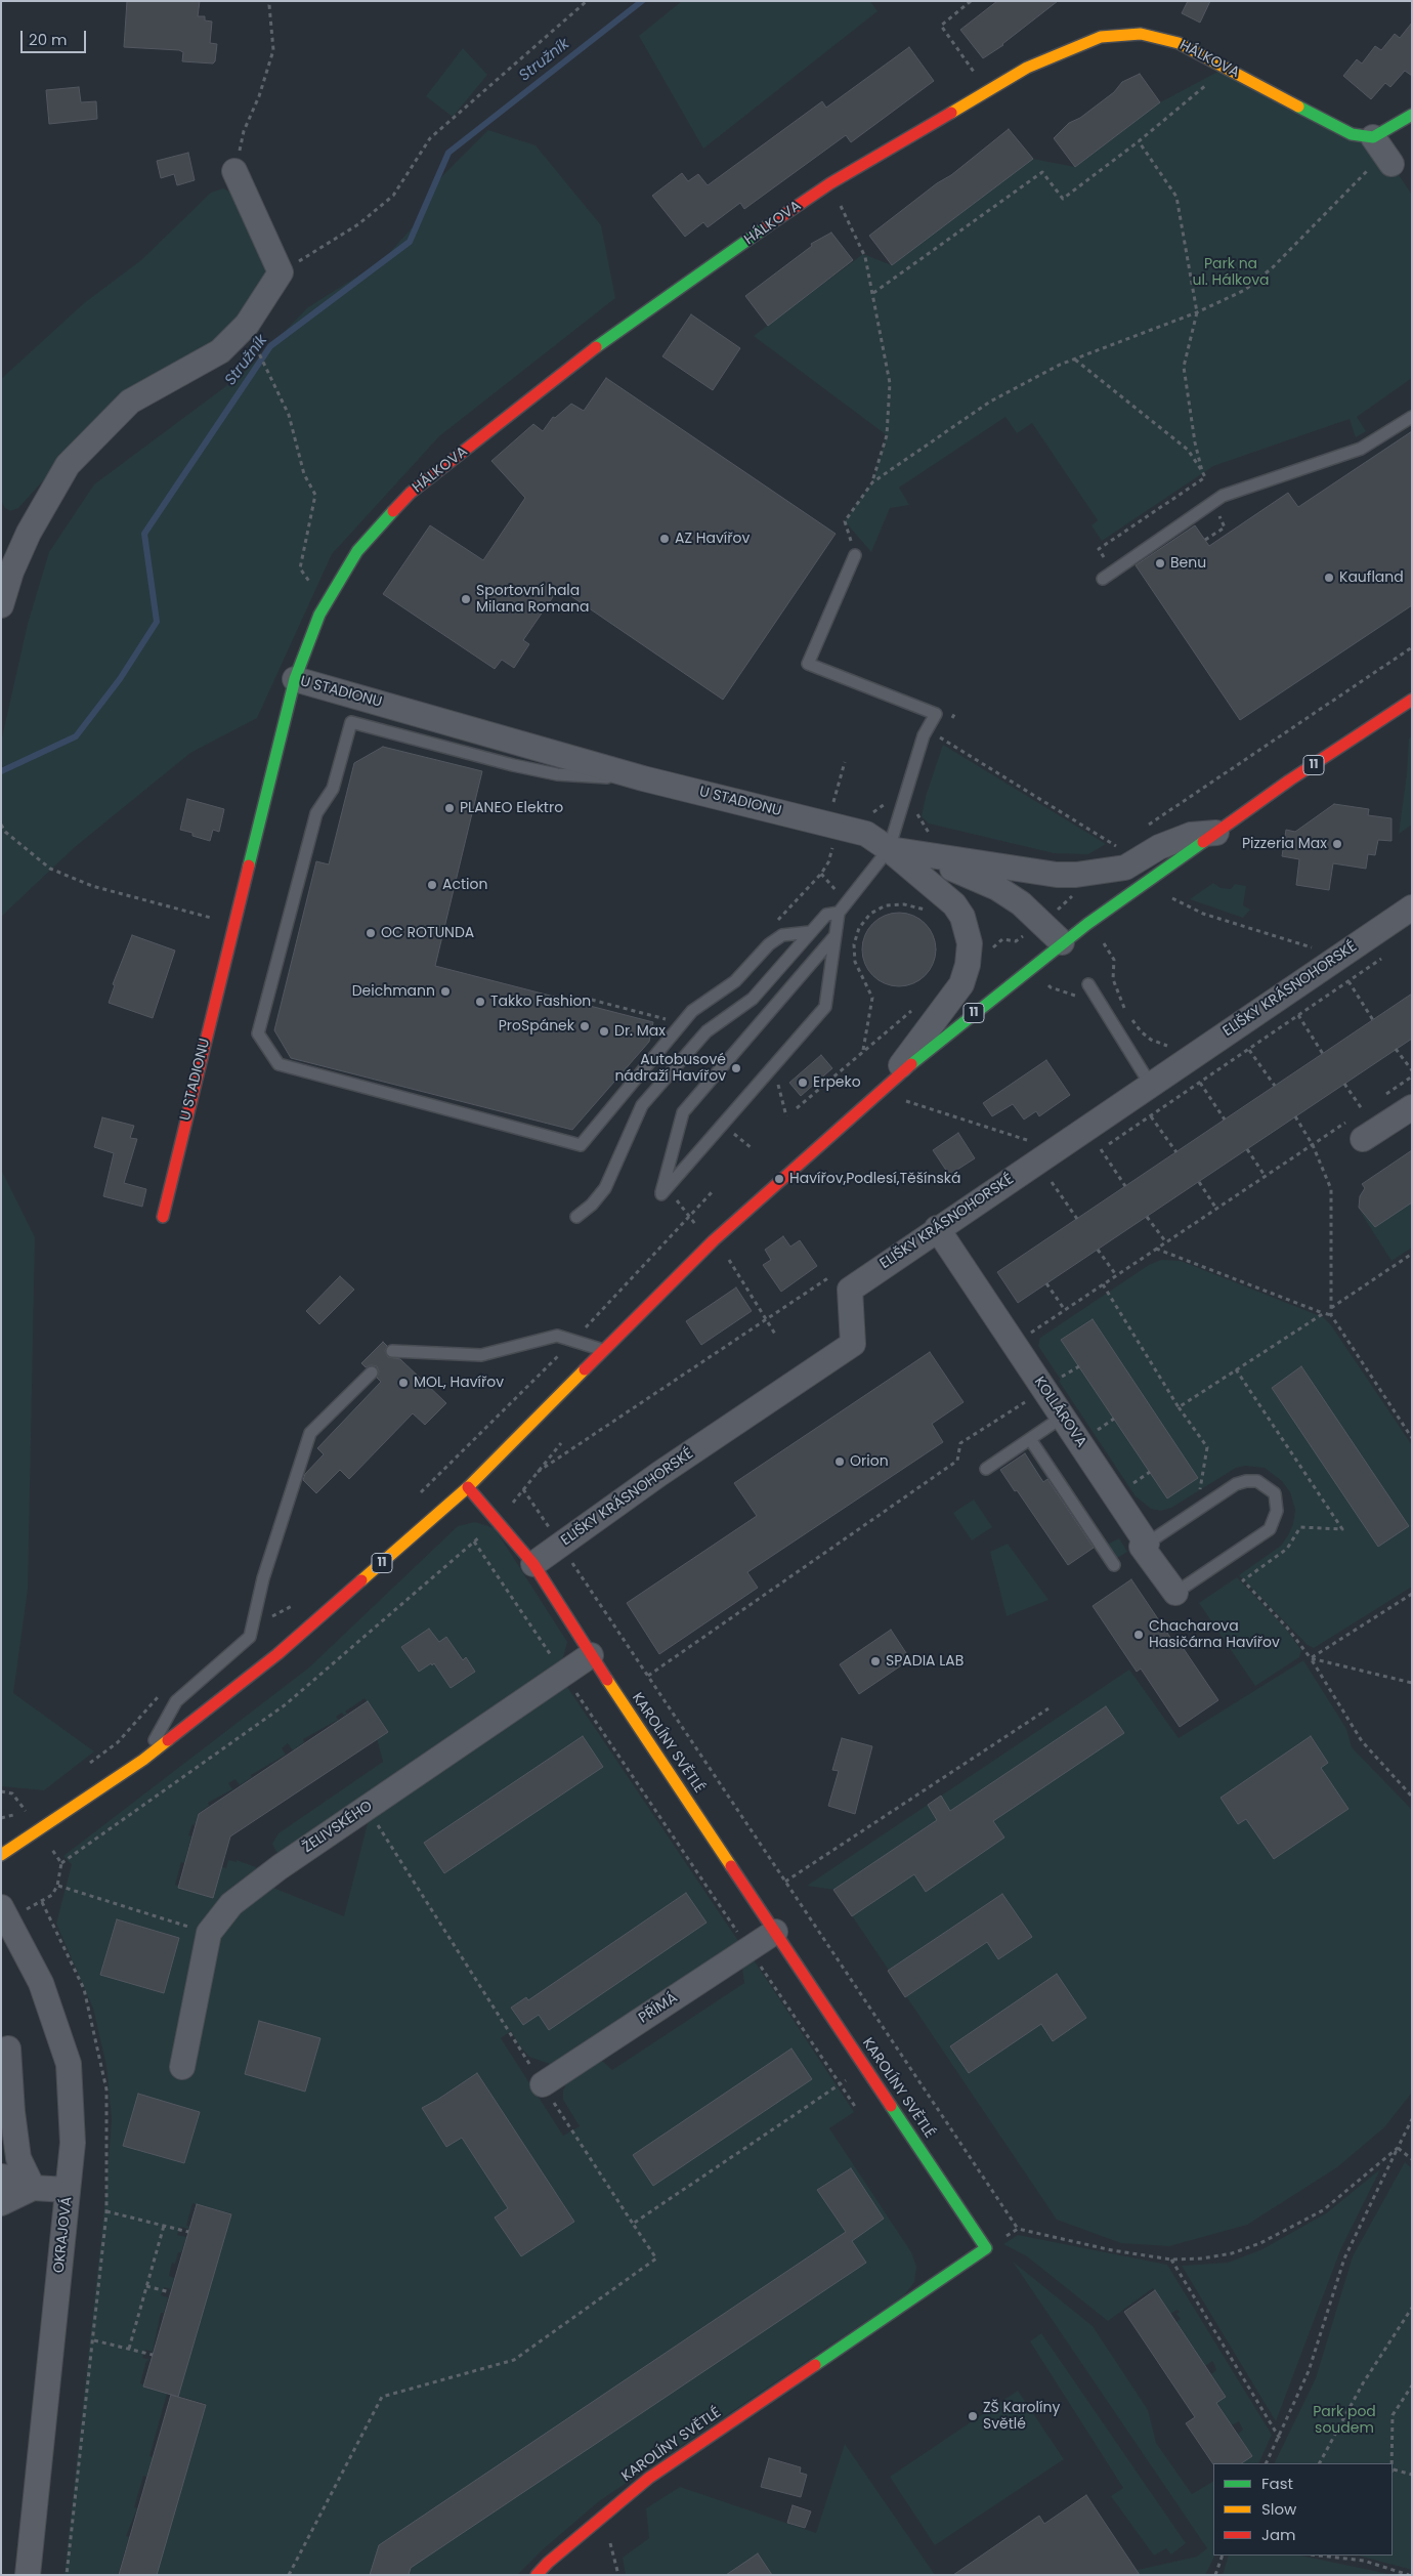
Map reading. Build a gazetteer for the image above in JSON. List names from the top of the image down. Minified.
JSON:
{"streets":{"street":["HÁLKOVA","U STADIONU","11","ELIŠKY KRÁSNOHORSKÉ","KOLLÁROVA","KAROLÍNY SVĚTLÉ","ŽELIVSKÉHO","PŘÍMÁ","OKRAJOVÁ"]},"crossings":[["HÁLKOVA","U STADIONU"],["U STADIONU","11"],["11","KAROLÍNY SVĚTLÉ"],["ELIŠKY KRÁSNOHORSKÉ","KOLLÁROVA"],["ELIŠKY KRÁSNOHORSKÉ","KAROLÍNY SVĚTLÉ"],["KAROLÍNY SVĚTLÉ","ŽELIVSKÉHO"],["KAROLÍNY SVĚTLÉ","PŘÍMÁ"]],"water":["Stružník"],"parks":["Park na ul. Hálkova","Park pod soudem"],"places":["AZ Havířov","Benu","Kaufland","Sportovní hala Milana Romana","PLANEO Elektro","Pizzeria Max","Action","OC ROTUNDA","Deichmann","Takko Fashion","ProSpánek","Dr. Max","Autobusové nádraží Havířov","Erpeko","Havířov,Podlesí,Těšínská","MOL, Havířov","Orion","Chacharova Hasičárna Havířov","SPADIA LAB","ZŠ Karolíny Světlé"],"legend":["Fast","Slow","Jam"],"scale_bar":"20 m"}
